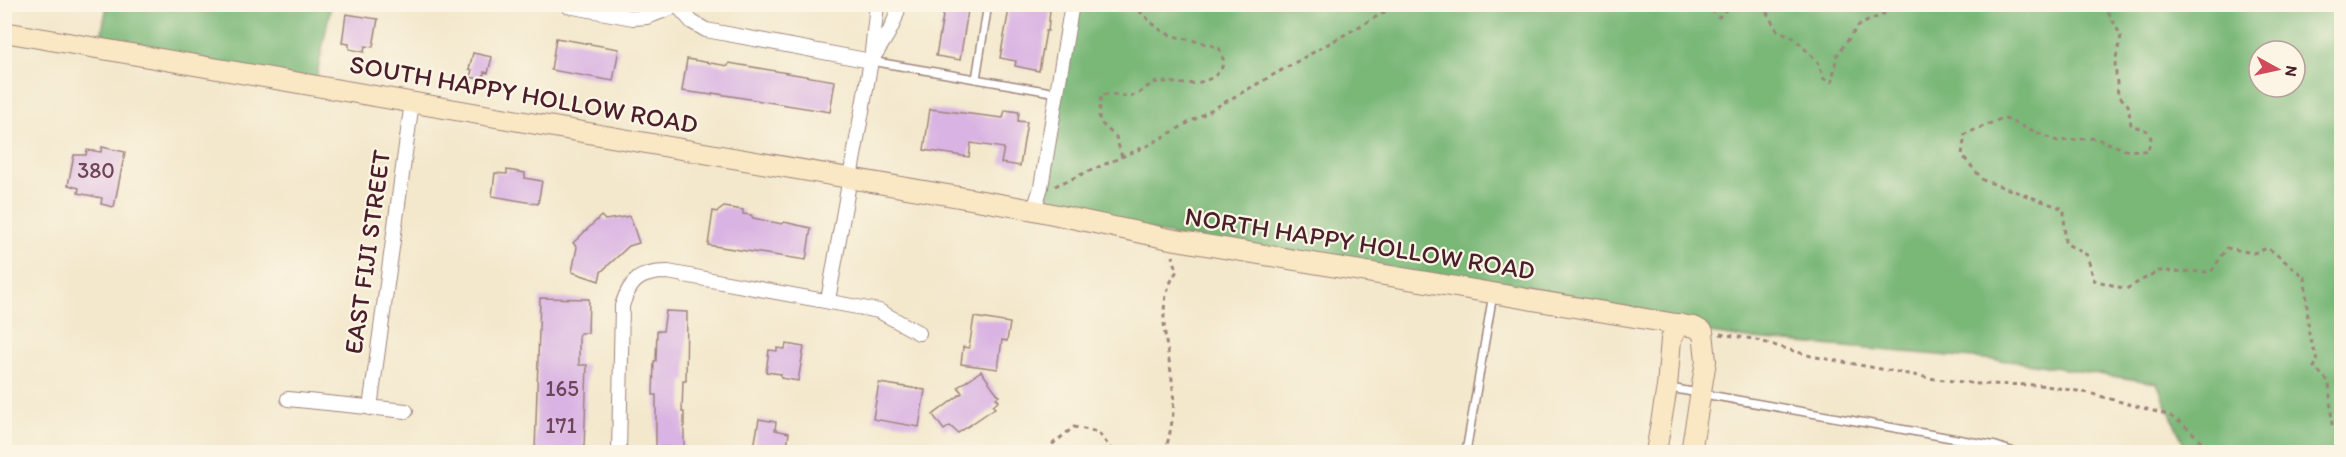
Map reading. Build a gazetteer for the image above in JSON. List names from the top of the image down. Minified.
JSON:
{"streets":{"street":["SOUTH HAPPY HOLLOW ROAD","NORTH HAPPY HOLLOW ROAD","EAST FIJI STREET"]},"crossings":[["SOUTH HAPPY HOLLOW ROAD","NORTH HAPPY HOLLOW ROAD"],["SOUTH HAPPY HOLLOW ROAD","EAST FIJI STREET"]],"house_numbers":["380","165","171"],"north":"right"}
